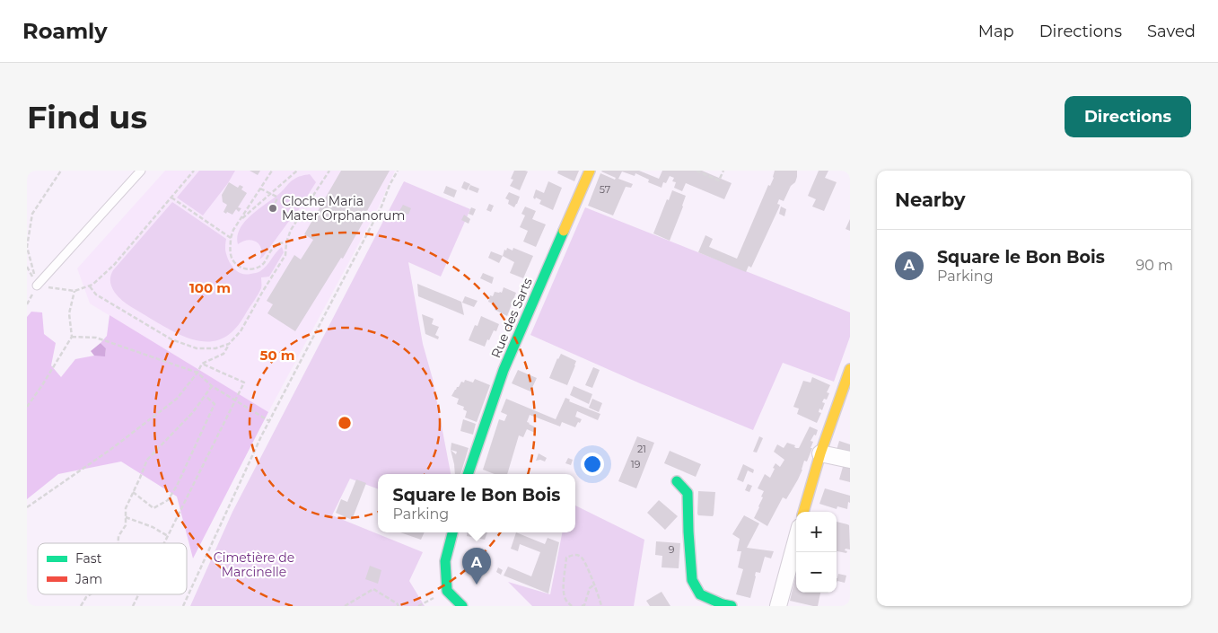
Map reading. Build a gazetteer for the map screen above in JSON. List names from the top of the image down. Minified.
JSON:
{"streets":{"street":["Rue des Sarts"]},"parks":["Cimetière de Marcinelle"],"places":["Cloche Maria Mater Orphanorum"],"house_numbers":["57","21","19","9"],"legend":["Fast","Jam"],"page":{"header":"Roamly","nav":["Map","Directions","Saved"],"buttons":"Directions","title":"Find us","heading":"Nearby","list":[{"mark":"A","name":"Square le Bon Bois","note":"Parking","value":"90 m"}],"popup":["Square le Bon Bois","Parking"],"map_buttons":["+","−"],"pins":"A"},"rings":["100 m","50 m"]}
